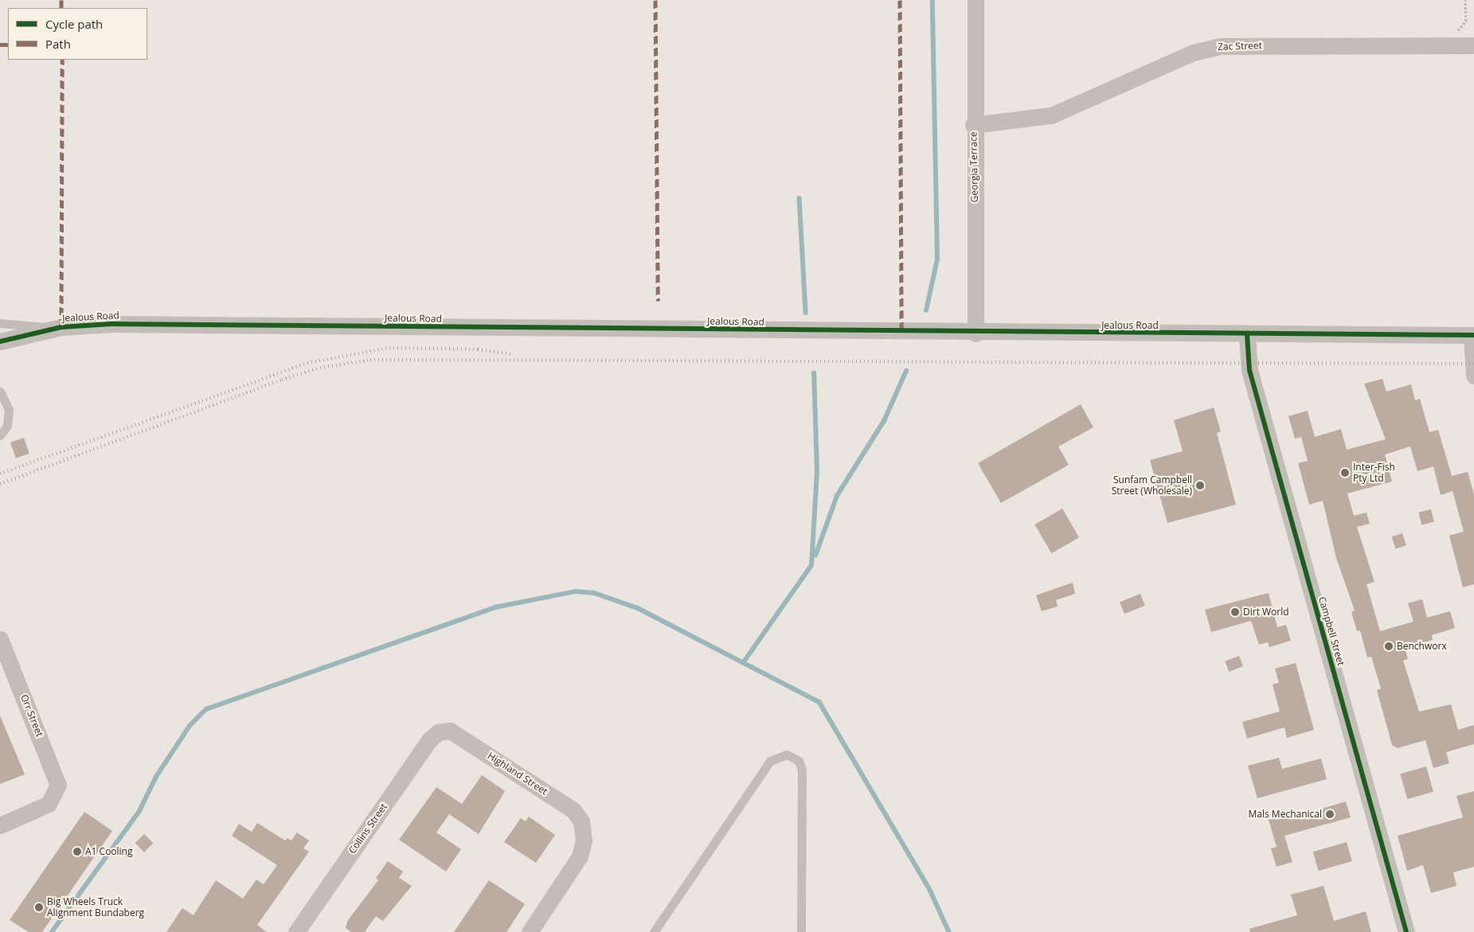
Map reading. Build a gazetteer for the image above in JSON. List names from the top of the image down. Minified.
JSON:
{"streets":{"street":["Zac Street","Georgia Terrace","Jealous Road","Campbell Street","Orr Street","Highland Street","Collins Street"]},"crossings":[["Zac Street","Georgia Terrace"],["Georgia Terrace","Jealous Road"],["Jealous Road","Campbell Street"],["Highland Street","Collins Street"]],"places":["Inter-Fish Pty Ltd","Sunfam Campbell Street (Wholesale)","Dirt World","Benchworx","Mals Mechanical","A1 Cooling","Big Wheels Truck Alignment Bundaberg"],"legend":["Cycle path","Path"]}
